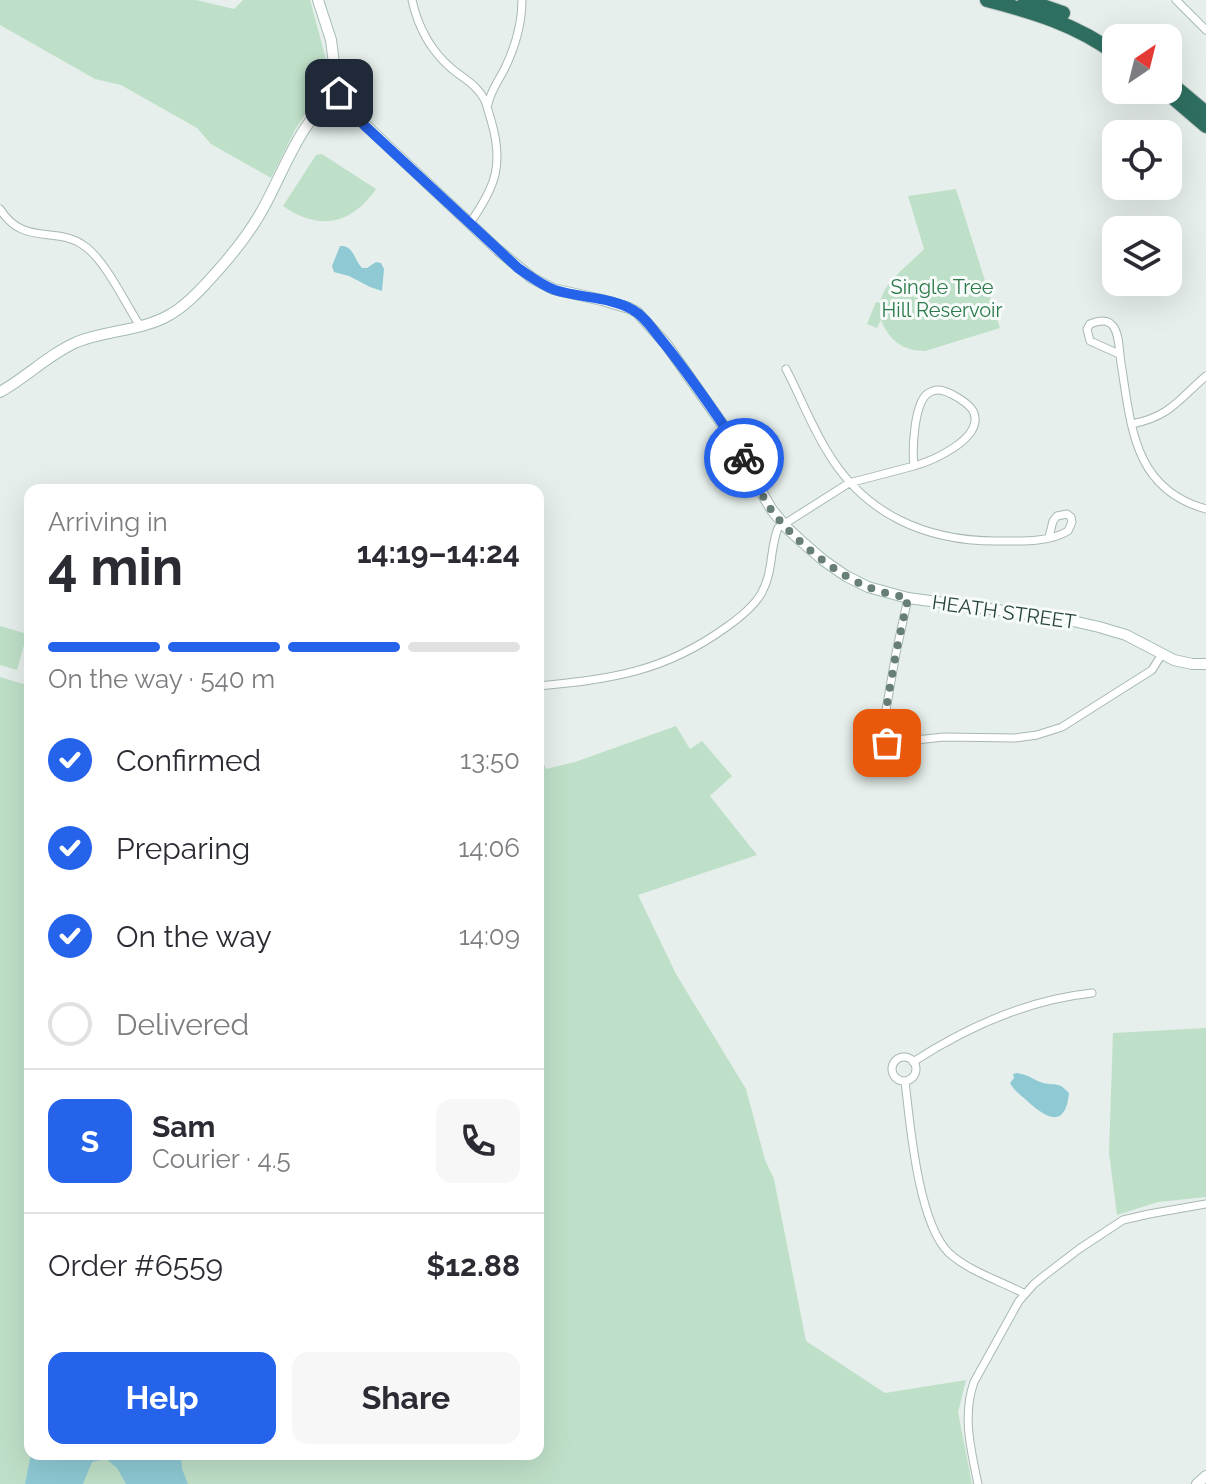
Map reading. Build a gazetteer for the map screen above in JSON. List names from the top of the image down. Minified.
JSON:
{"streets":{"street":["HEATH STREET"]},"parks":["Single Tree Hill Reservoir"],"north":"top right","page":{"heading":["4 min","Arriving in","14:19–14:24"],"panel":["Sam","Courier · 4.5","Order #6559","$12.88"],"bar":"On the way · 540 m","list":[["Confirmed","13:50"],["Preparing","14:06"],["On the way","14:09"],"Delivered"],"round":"S","buttons":["Help","Share"]}}
